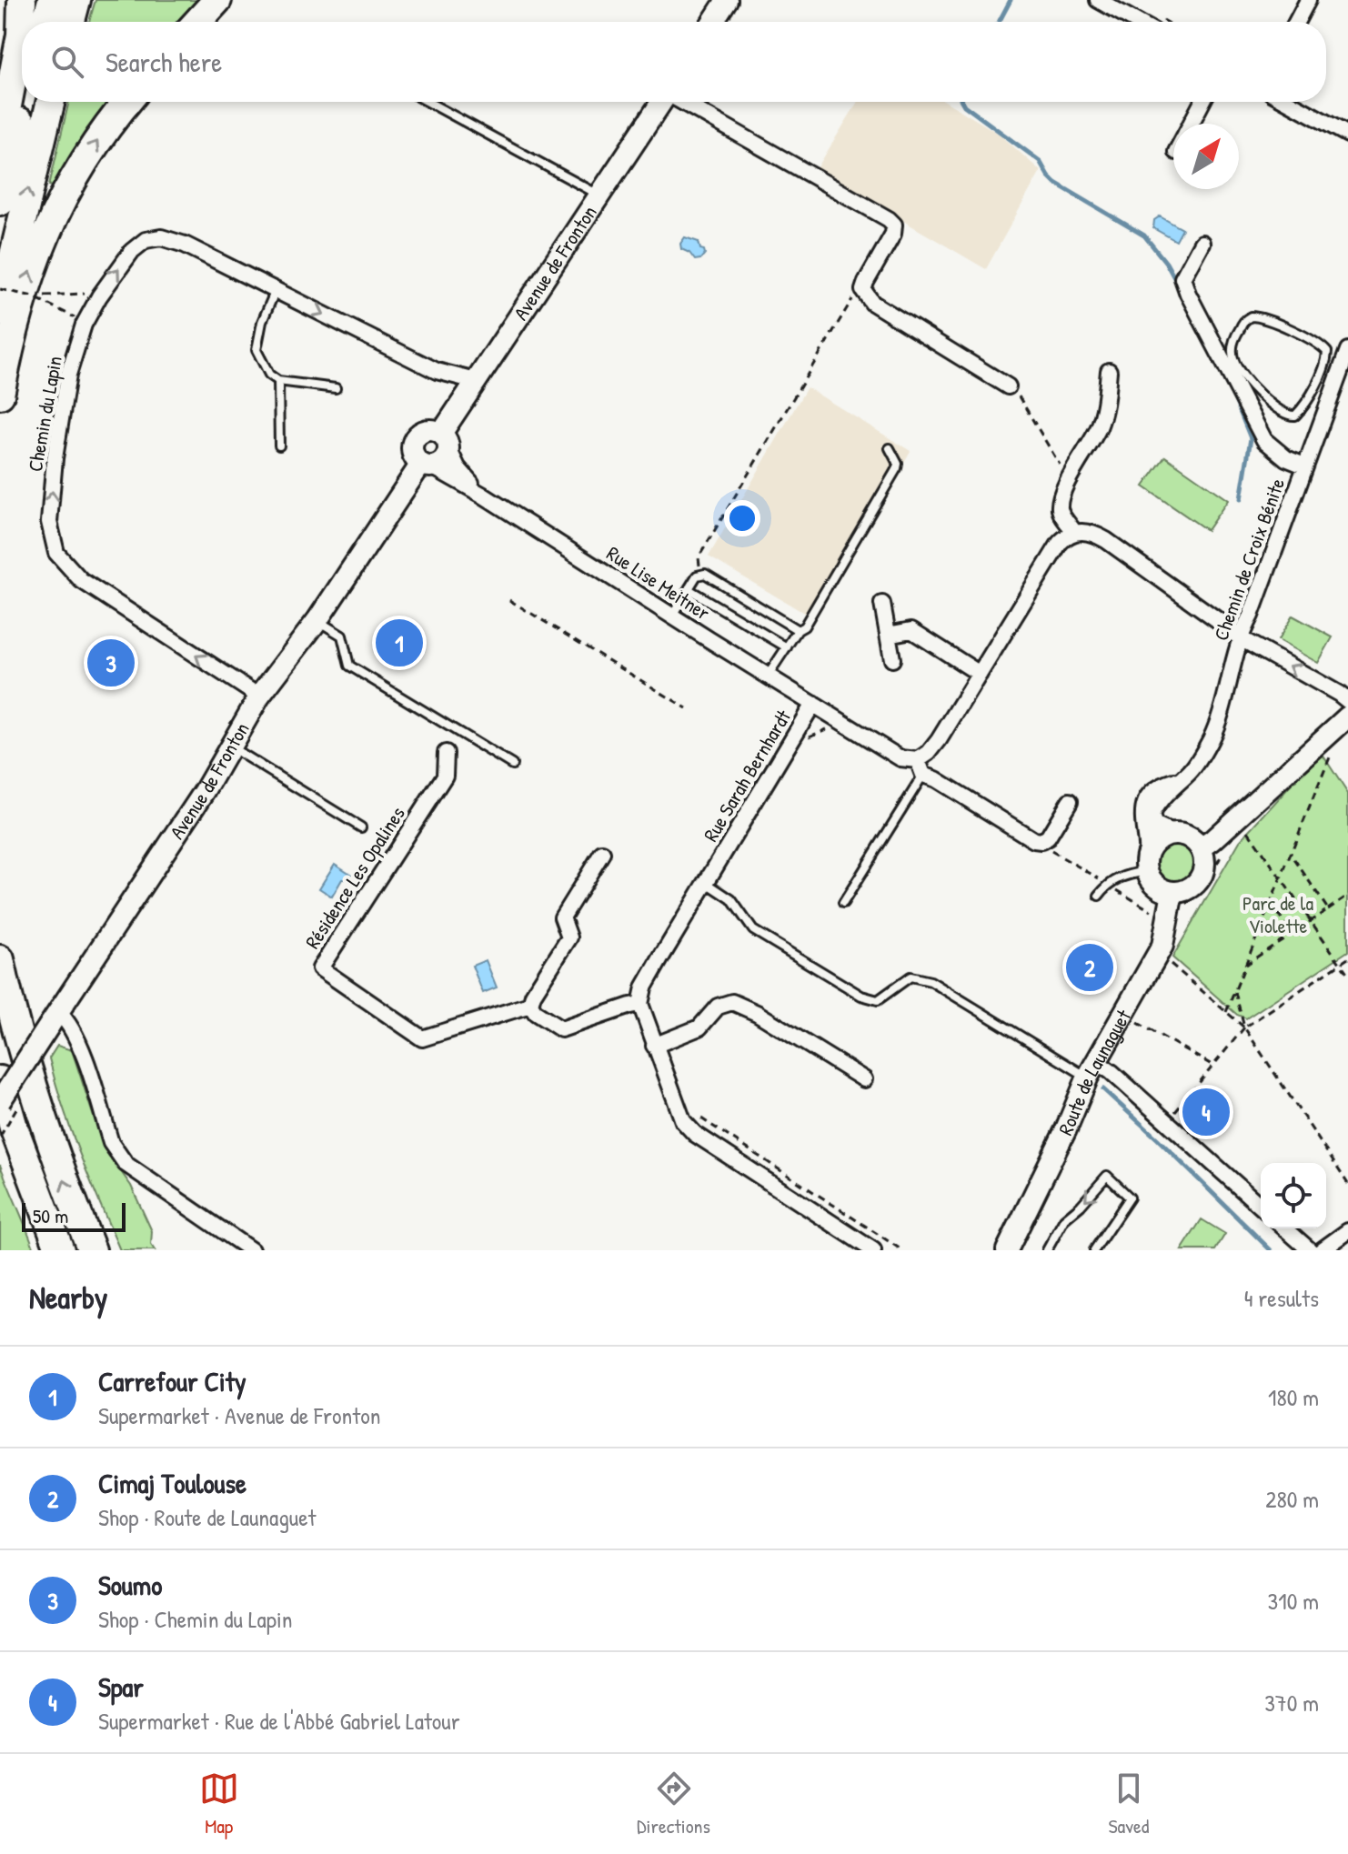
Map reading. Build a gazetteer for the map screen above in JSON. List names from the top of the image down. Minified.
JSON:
{"streets":{"main road":["Avenue de Fronton","Route de Launaguet"],"street":["Chemin du Lapin","Chemin de Croix Bénite","Rue Lise Meitner","Rue Sarah Bernhardt","Résidence Les Opalines"]},"crossings":[["Avenue de Fronton","Chemin du Lapin"],["Avenue de Fronton","Rue Lise Meitner"],["Chemin de Croix Bénite","Route de Launaguet"],["Rue Lise Meitner","Rue Sarah Bernhardt"]],"parks":["Parc de la Violette"],"scale_bar":"50 m","north":"top right","page":{"search":"Search here","pins":["1","3","2","4"],"scale":"50 m","heading":["Nearby","4 results"],"list":[{"mark":"1","name":"Carrefour City","note":"Supermarket · Avenue de Fronton","value":"180 m"},{"mark":"2","name":"Cimaj Toulouse","note":"Shop · Route de Launaguet","value":"280 m"},{"mark":"3","name":"Soumo","note":"Shop · Chemin du Lapin","value":"310 m"},{"mark":"4","name":"Spar","note":"Supermarket · Rue de l'Abbé Gabriel Latour","value":"370 m"}],"nav":["Map","Directions","Saved"]}}
